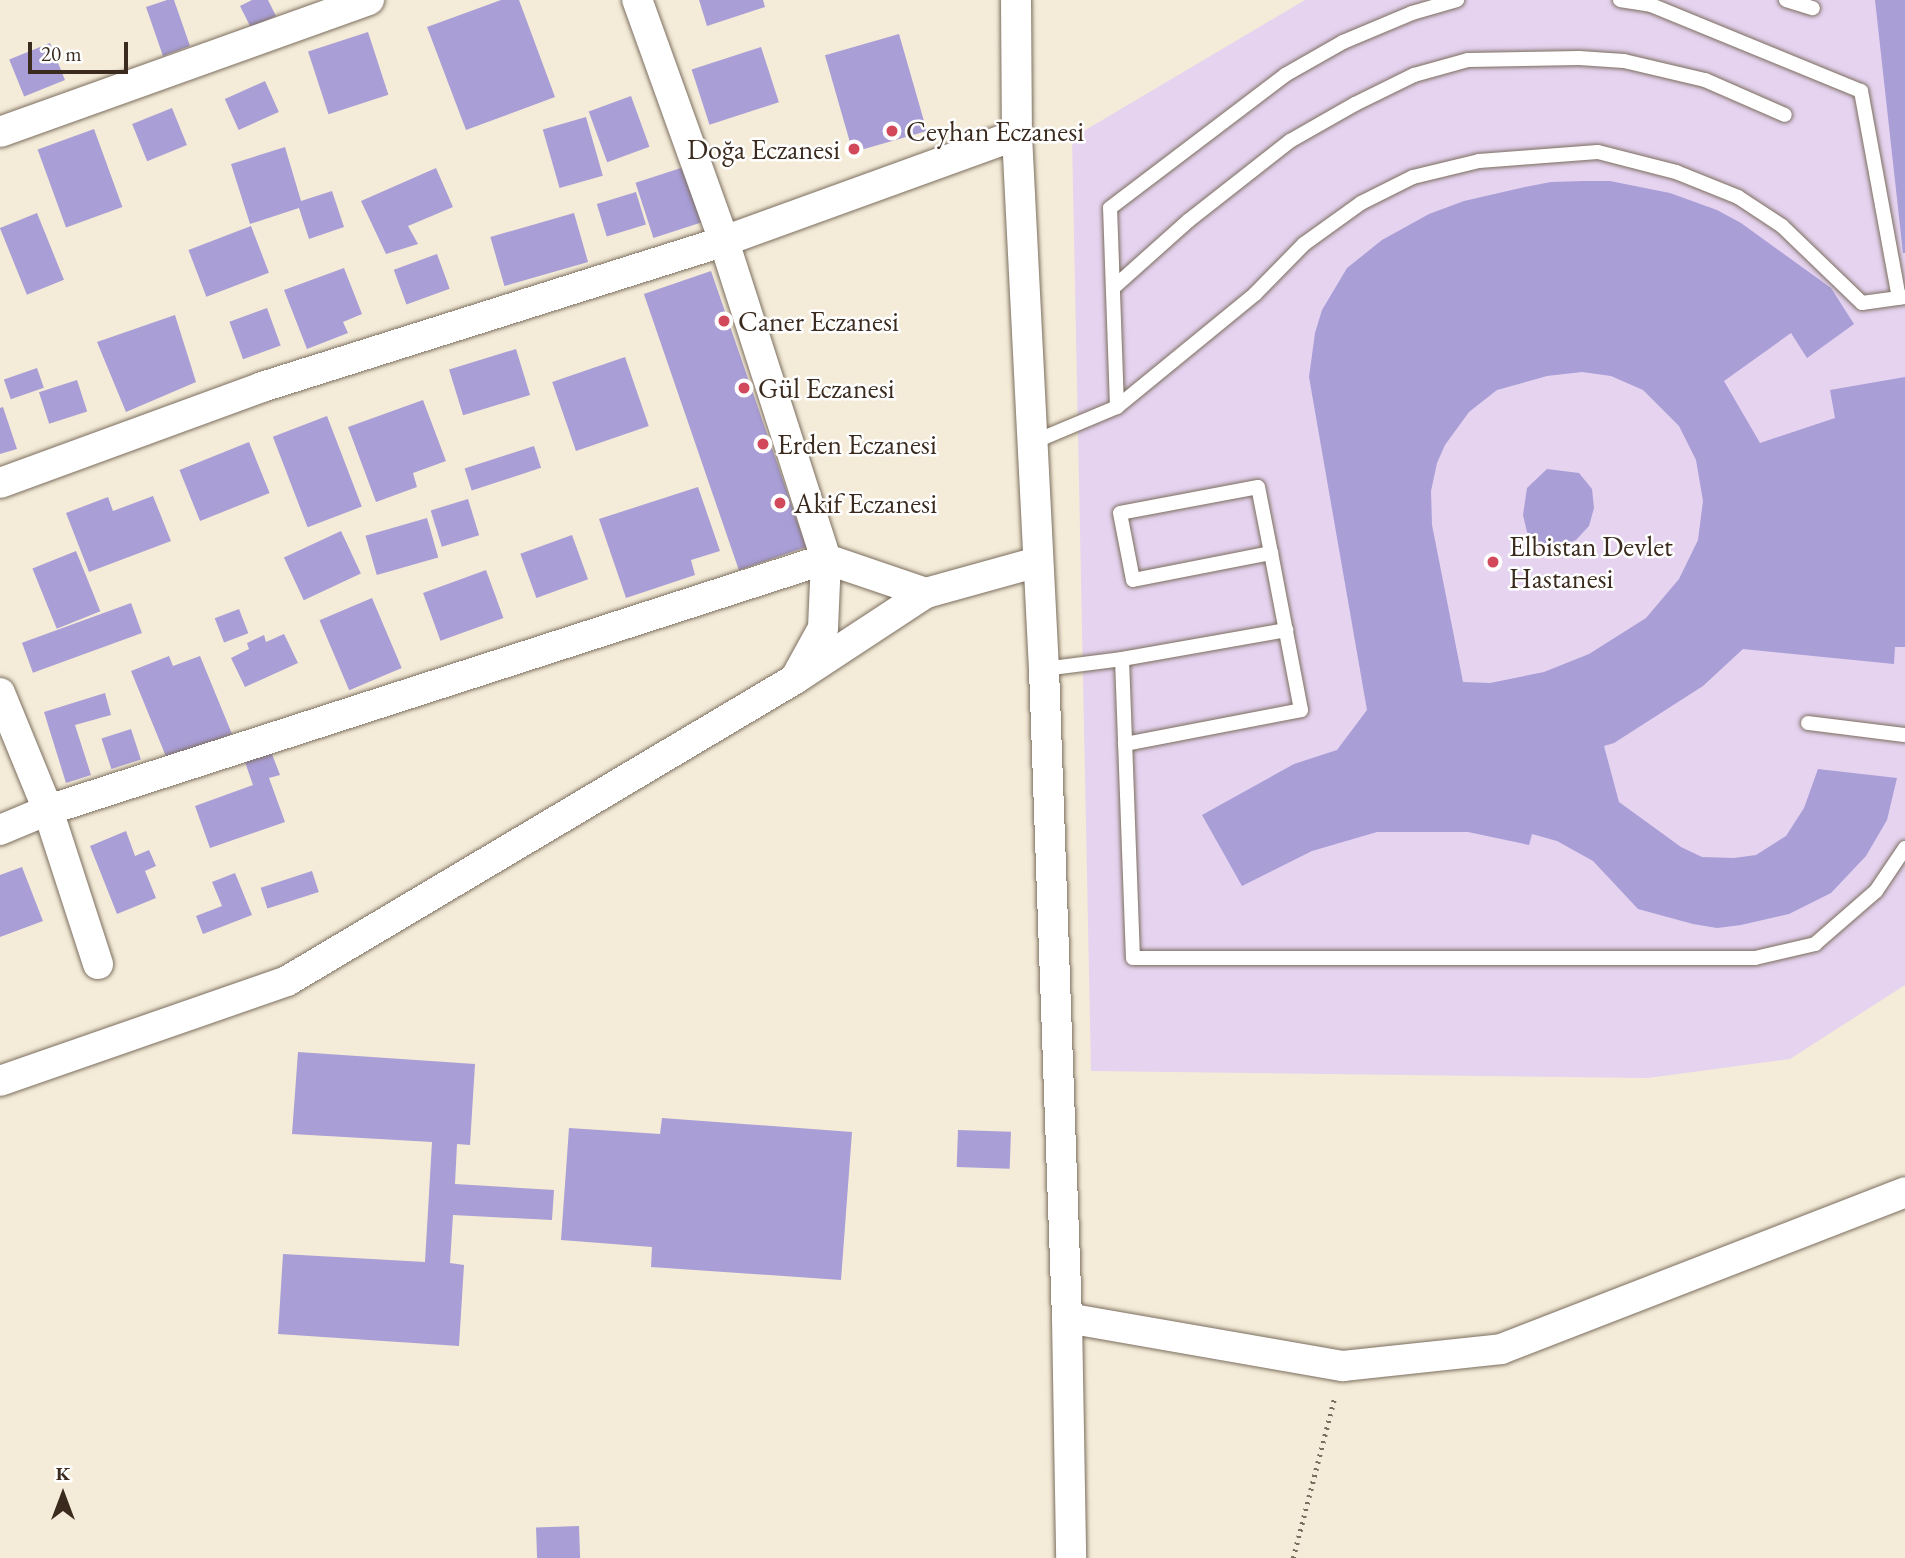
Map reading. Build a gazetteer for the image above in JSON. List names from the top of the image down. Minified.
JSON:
{"places":["Ceyhan Eczanesi","Doğa Eczanesi","Caner Eczanesi","Gül Eczanesi","Erden Eczanesi","Akif Eczanesi","Elbistan Devlet Hastanesi"],"scale_bar":"20 m","north":"top"}
